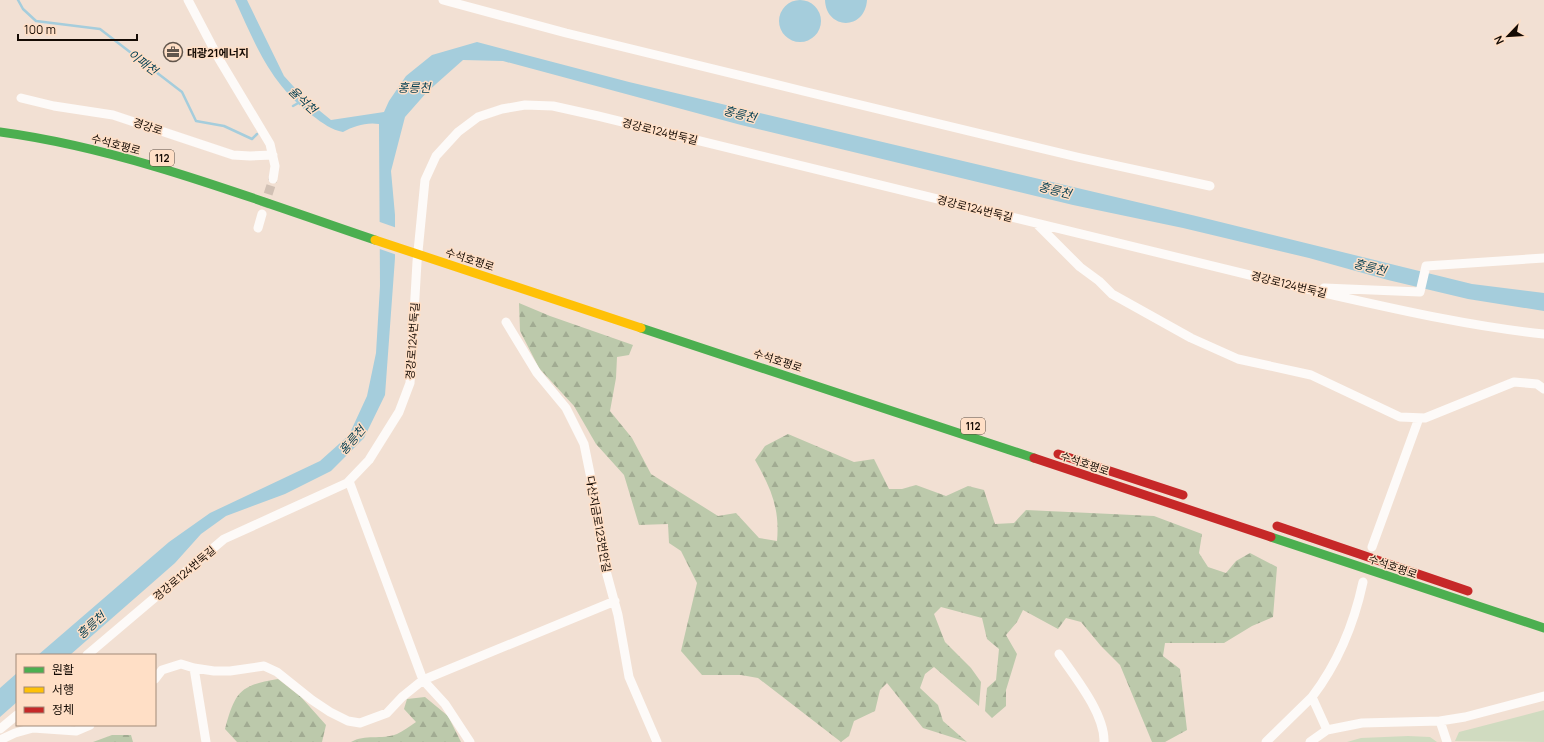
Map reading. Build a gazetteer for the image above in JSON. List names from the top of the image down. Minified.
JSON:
{"streets":{"highway":["수석호평로","112"],"street":["경강로","경강로124번둑길","다산지금로123번안길"]},"water":["이패천","홍릉천","율석천"],"places":{"office":["대광21에너지"]},"legend":["원활","서행","정체"],"scale_bar":"100 m","north":"bottom left"}
